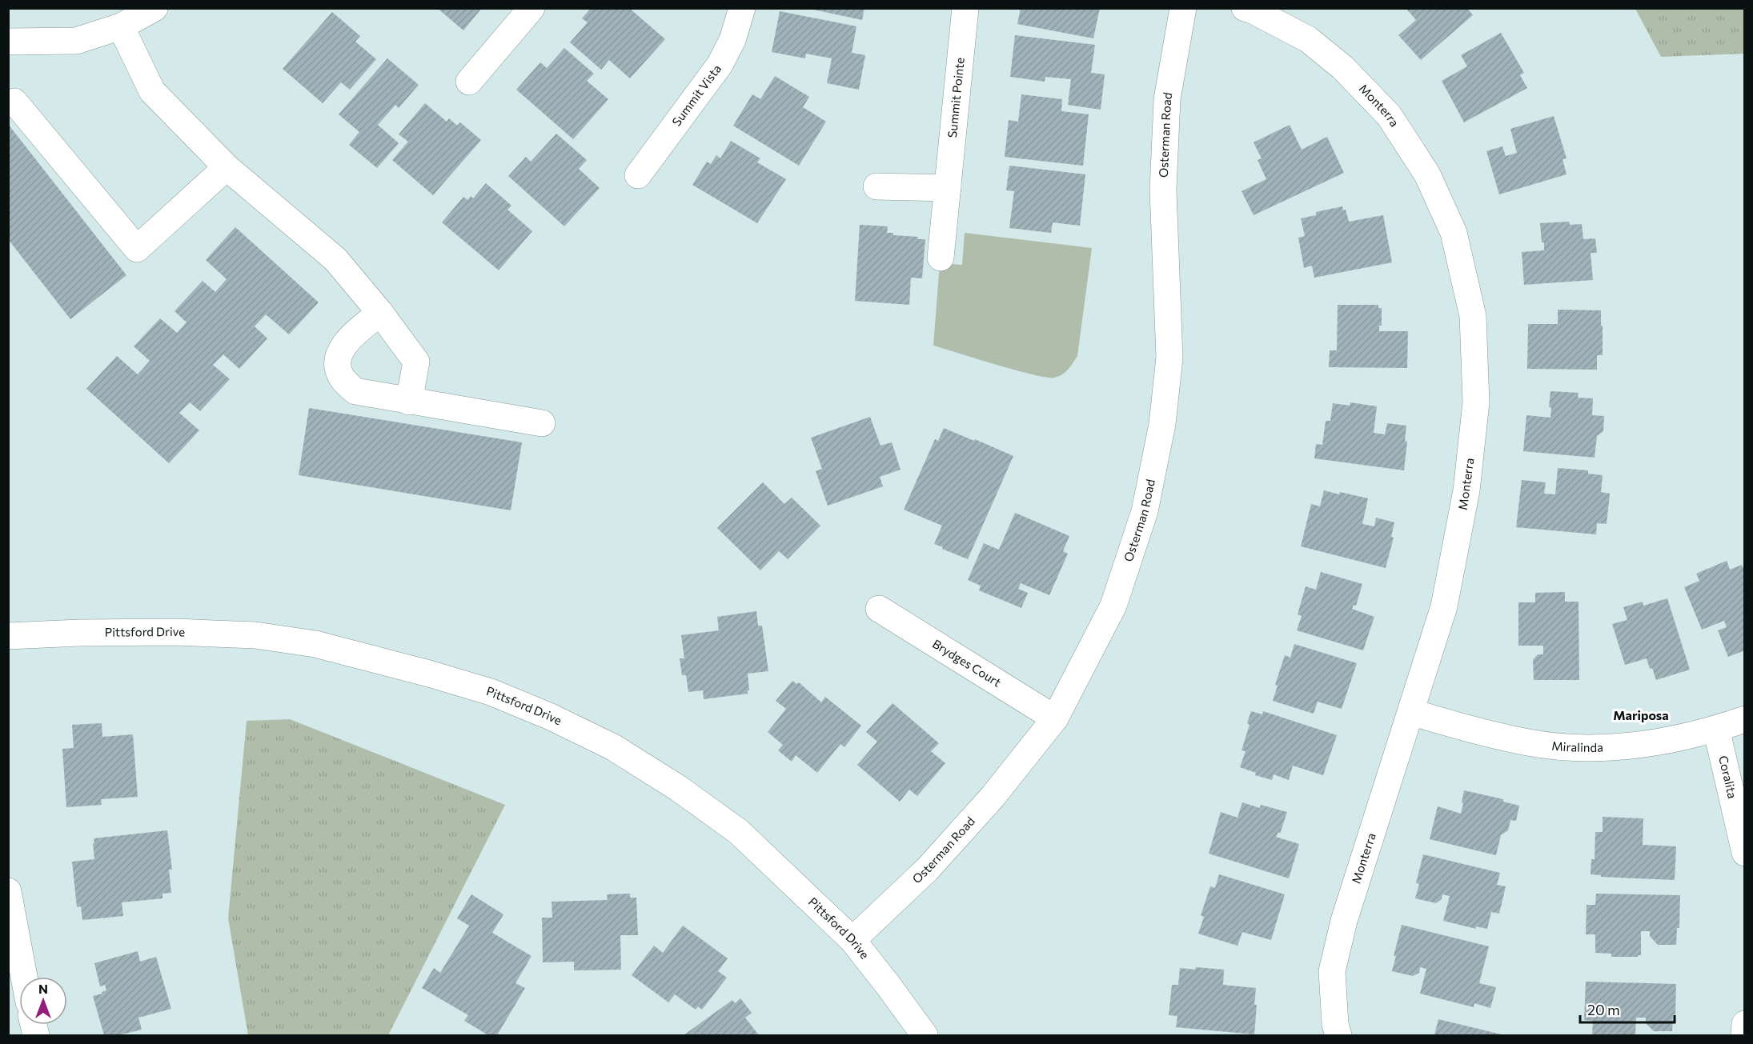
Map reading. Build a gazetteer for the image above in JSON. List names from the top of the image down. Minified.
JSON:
{"streets":{"street":["Summit Vista","Summit Pointe","Monterra","Osterman Road","Pittsford Drive","Brydges Court","Miralinda","Coralita"]},"crossings":[["Monterra","Miralinda"],["Osterman Road","Pittsford Drive"],["Osterman Road","Brydges Court"],["Miralinda","Coralita"]],"districts":["Mariposa"],"scale_bar":"20 m","north":"top"}
